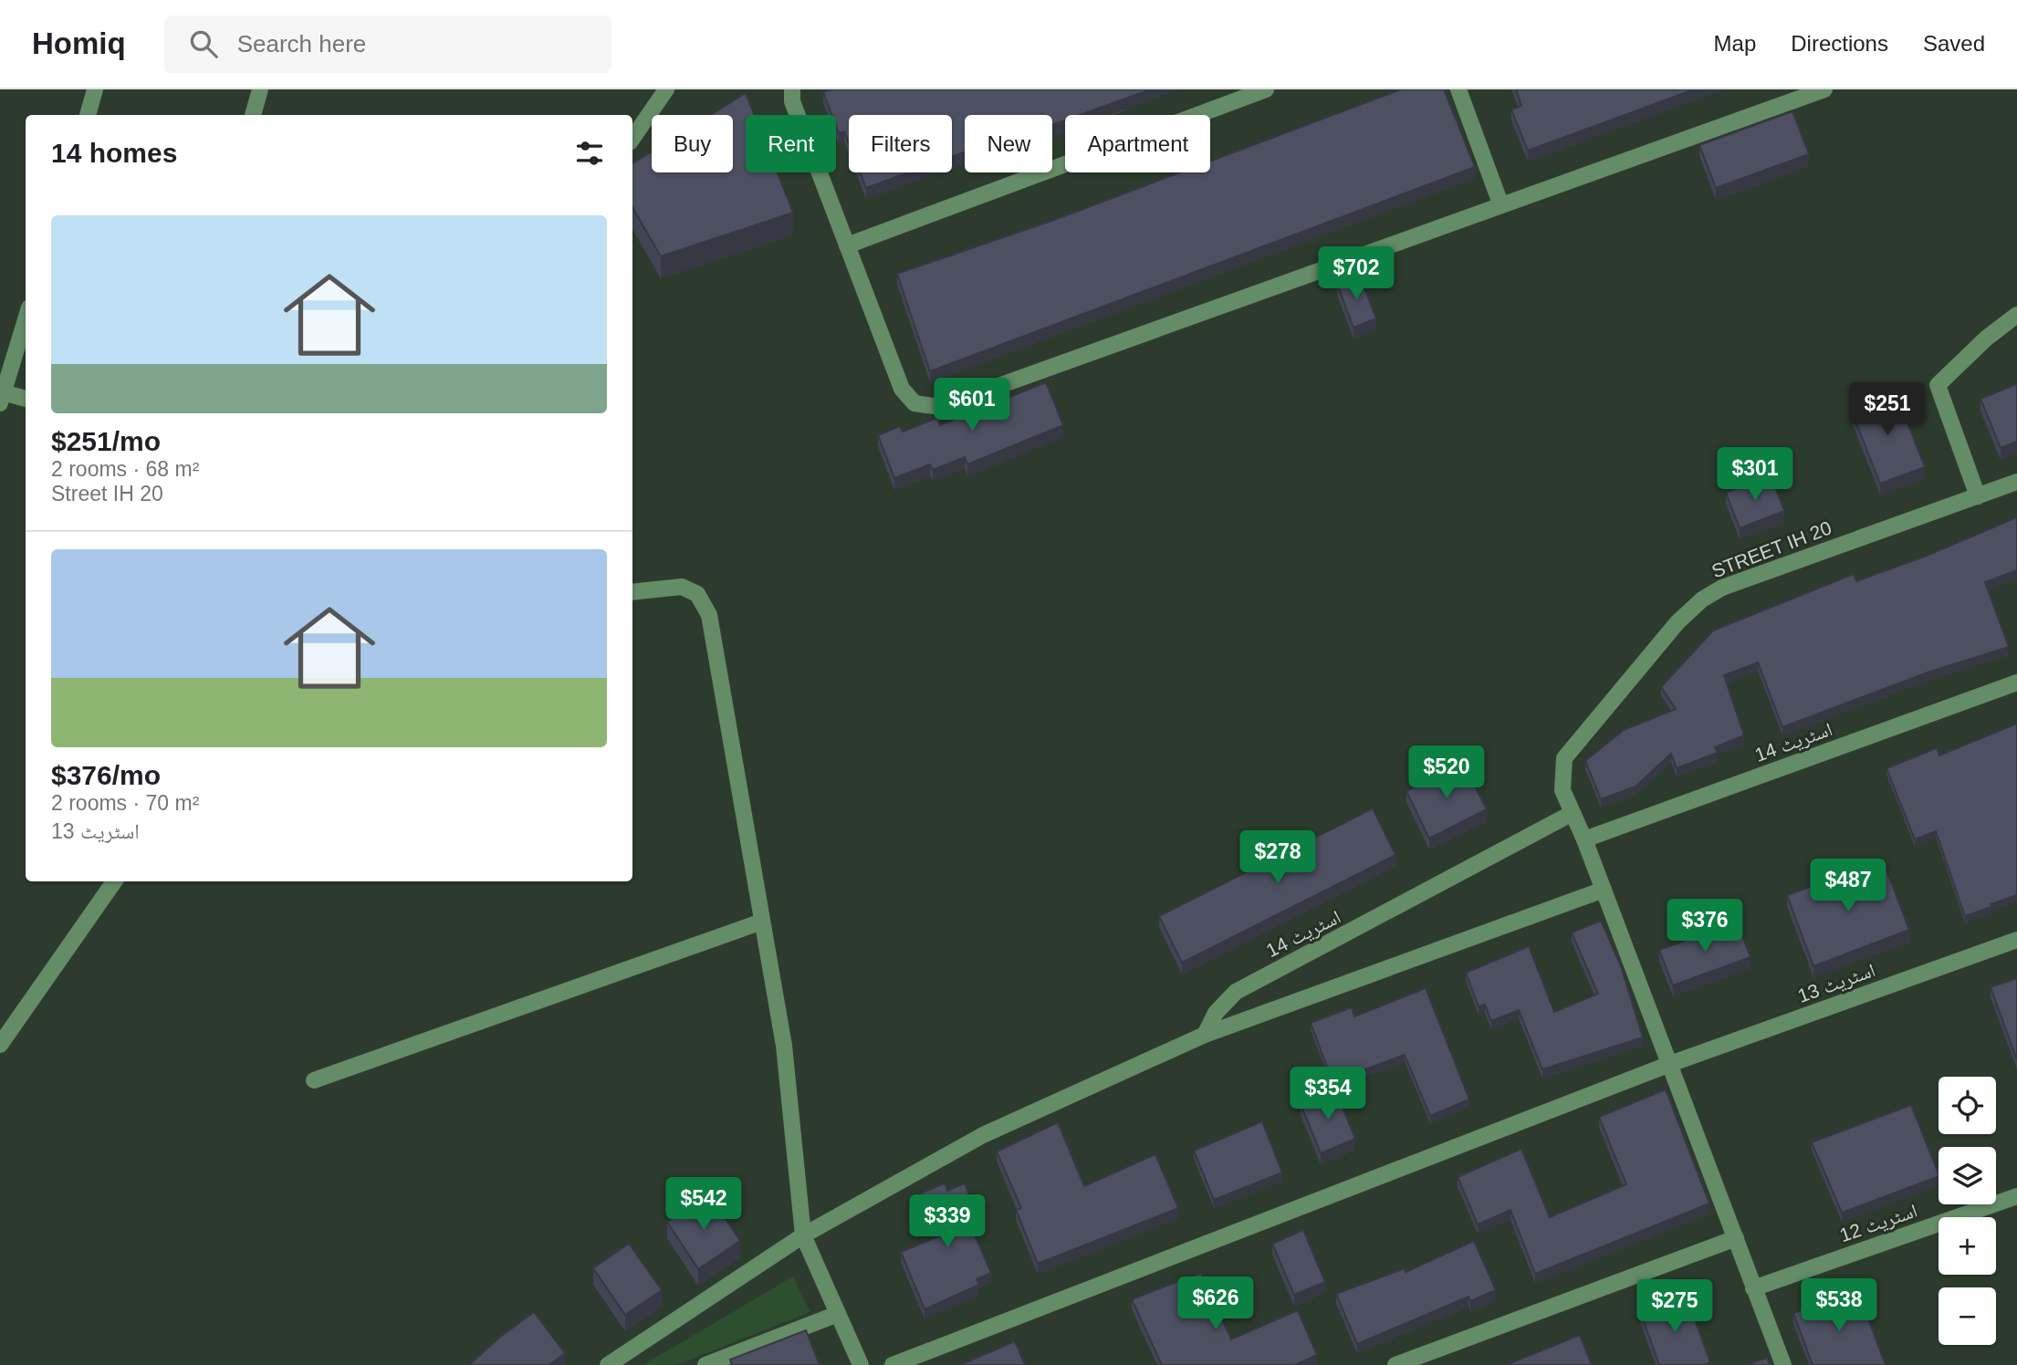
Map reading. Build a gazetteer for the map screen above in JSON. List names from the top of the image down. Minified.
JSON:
{"streets":{"street":["STREET IH 20","اسٹریٹ 14","اسٹریٹ 13","اسٹریٹ 12"]},"crossings":[["STREET IH 20","اسٹریٹ 14"]],"page":{"header":"Homiq","search":"Search here","nav":["Map","Directions","Saved"],"chip":["Buy","Rent","Filters","New","Apartment"],"heading":"14 homes","list":[{"name":"$251/mo","note":"2 rooms · 68 m² · Street IH 20"},{"name":"$376/mo","note":"2 rooms · 70 m² · اسٹریٹ 13"}],"price":["$702","$601","$251","$301","$520","$278","$487","$376","$354","$542","$339","$626","$538","$275"],"map_buttons":["+","−"]}}
